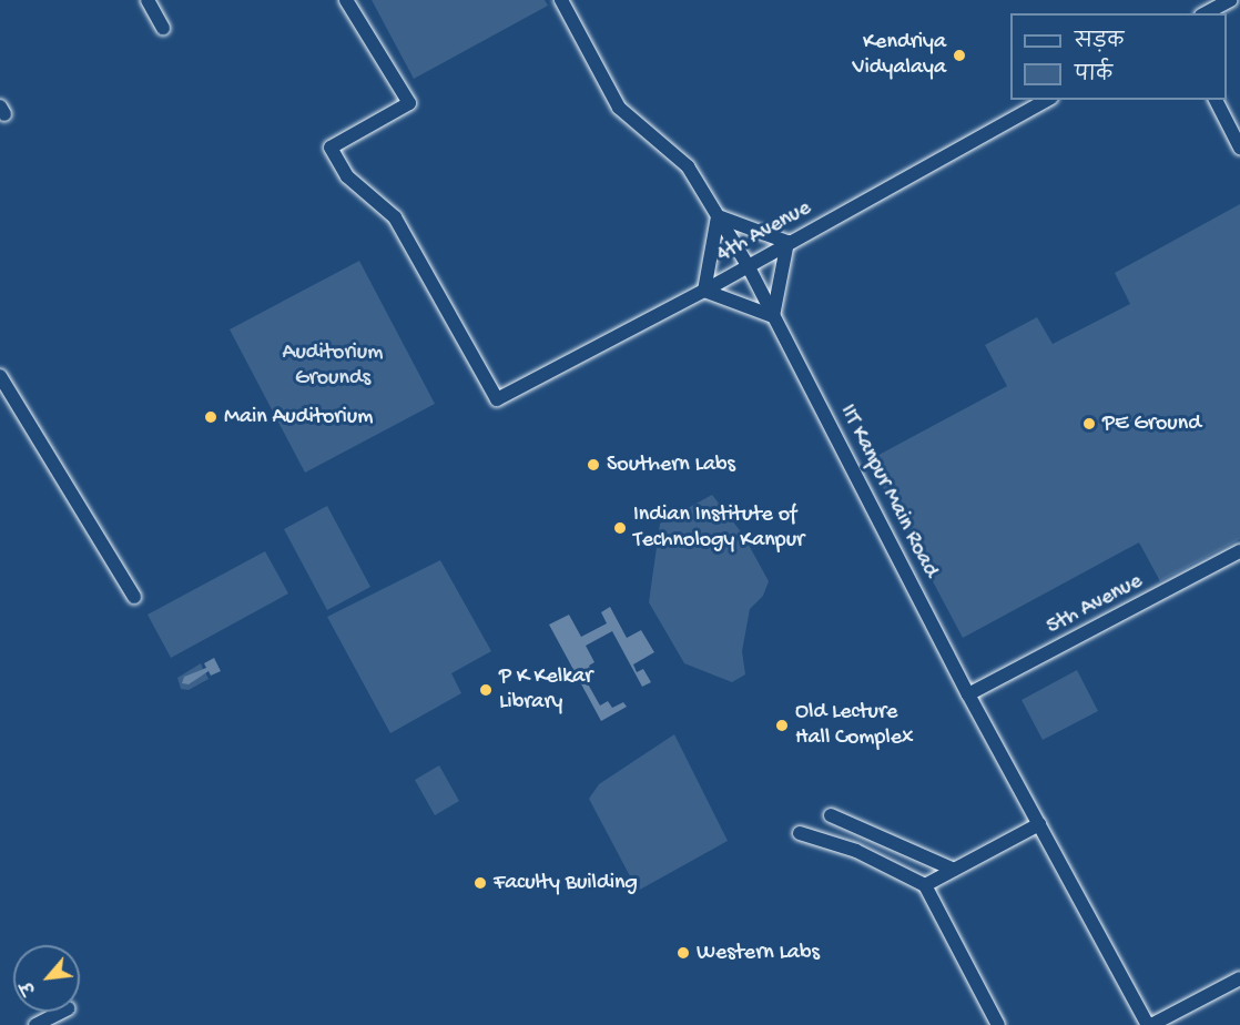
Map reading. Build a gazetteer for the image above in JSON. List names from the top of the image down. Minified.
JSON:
{"streets":{"street":["4th Avenue","IIT Kanpur Main Road","5th Avenue"]},"crossings":[["4th Avenue","IIT Kanpur Main Road"],["IIT Kanpur Main Road","5th Avenue"]],"parks":["Auditorium Grounds"],"places":["Kendriya Vidyalaya","Main Auditorium","PE Ground","Southern Labs","Indian Institute of Technology Kanpur","P K Kelkar Library","Old Lecture Hall Complex","Faculty Building","Western Labs"],"legend":["सड़क","पार्क"],"north":"bottom left"}
